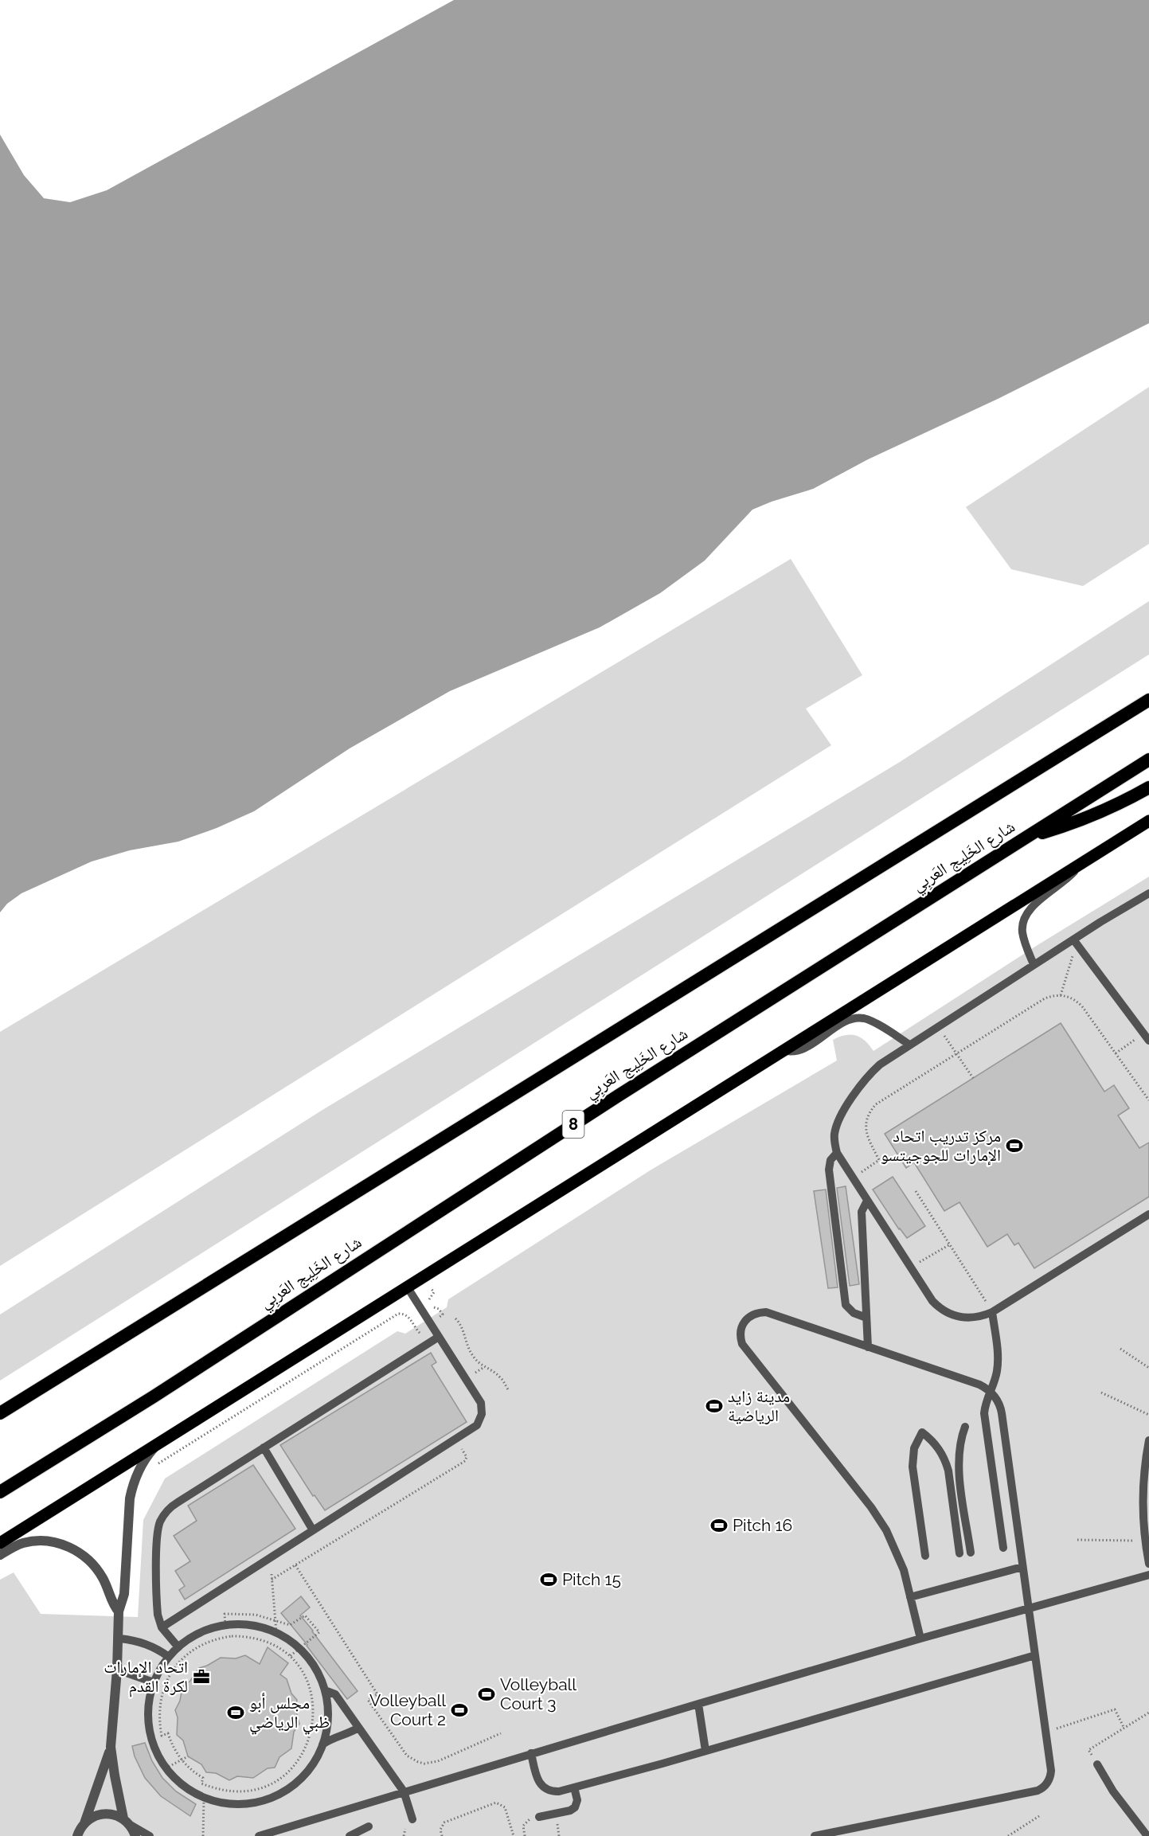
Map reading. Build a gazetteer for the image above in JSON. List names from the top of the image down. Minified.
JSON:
{"streets":{"highway":["شارع الخَلِيج العَربِي","8"]},"places":{"sports":["مركز تدريب اتحاد الإمارات للجوجيتسو","مدينة زايد الرياضية","Pitch 16","Pitch 15","Volleyball Court 3","Volleyball Court 2","مجلس أبو ظبي الرياضي"],"office":["اتحاد الإمارات لكرة القدم"]}}
